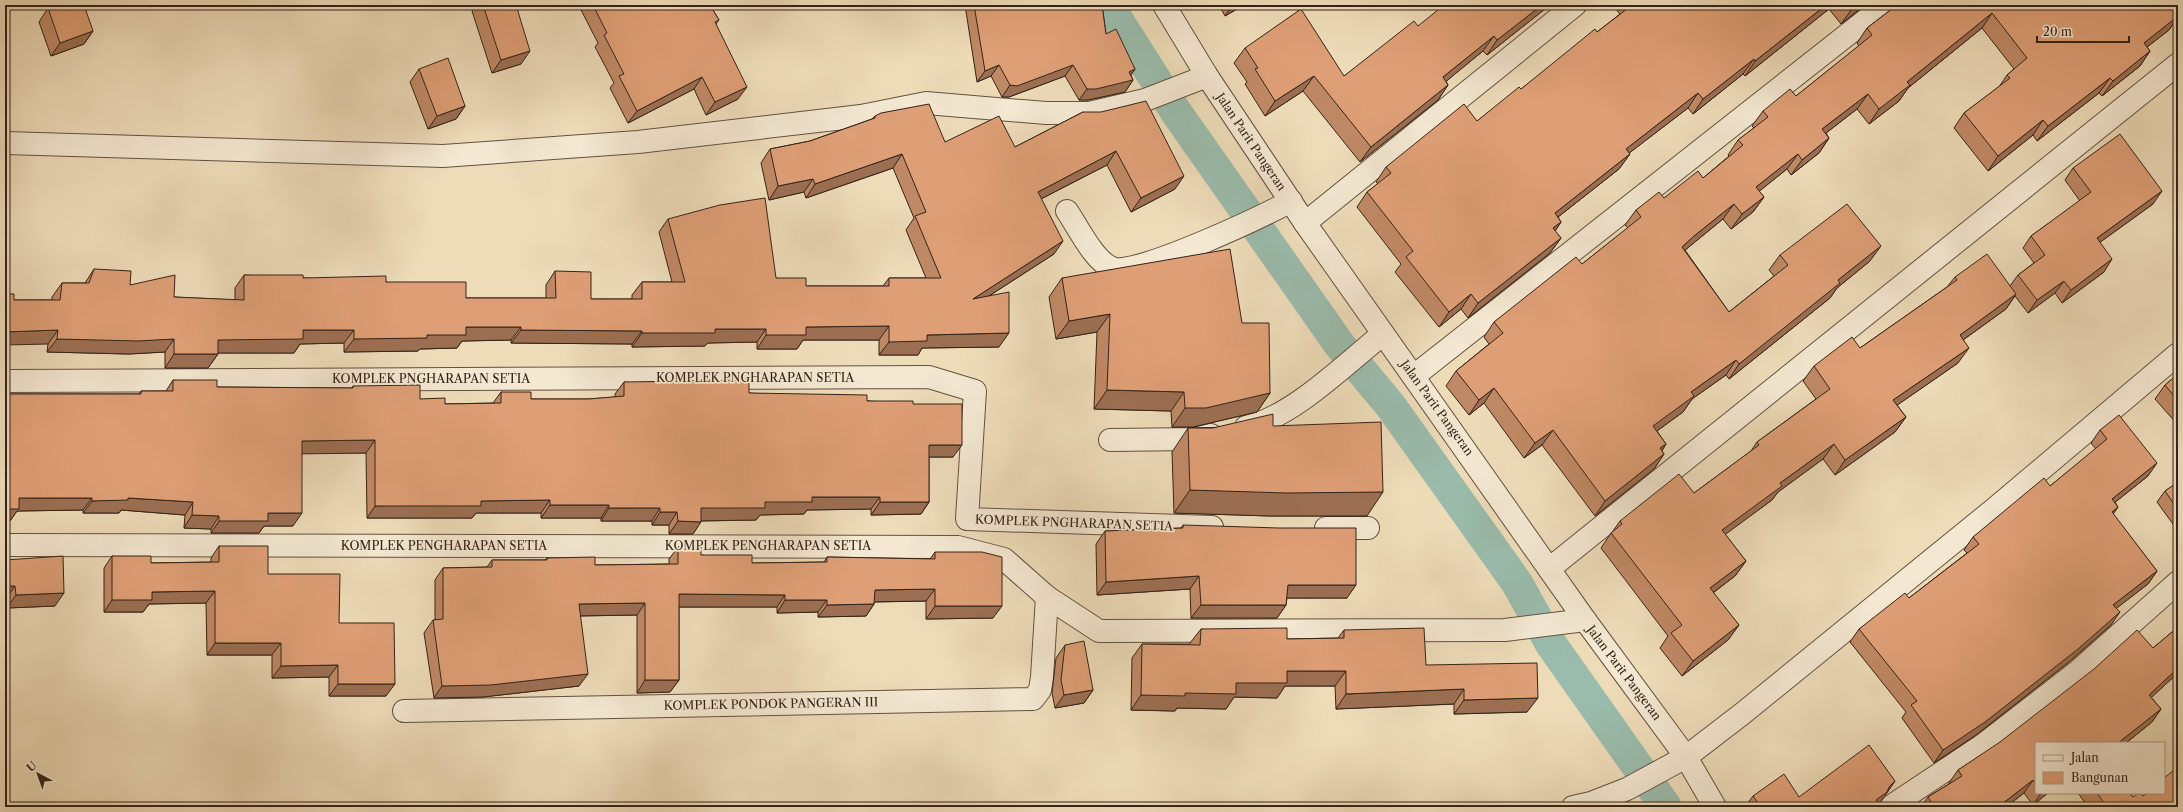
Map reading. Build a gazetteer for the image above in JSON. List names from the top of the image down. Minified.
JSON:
{"streets":{"street":["Jalan Parit Pangeran","KOMPLEK PNGHARAPAN SETIA","KOMPLEK PENGHARAPAN SETIA","KOMPLEK PONDOK PANGERAN III"]},"crossings":[["Jalan Parit Pangeran","KOMPLEK PENGHARAPAN SETIA"],["KOMPLEK PENGHARAPAN SETIA","KOMPLEK PONDOK PANGERAN III"]],"legend":["Jalan","Bangunan"],"scale_bar":"20 m","north":"top left"}
